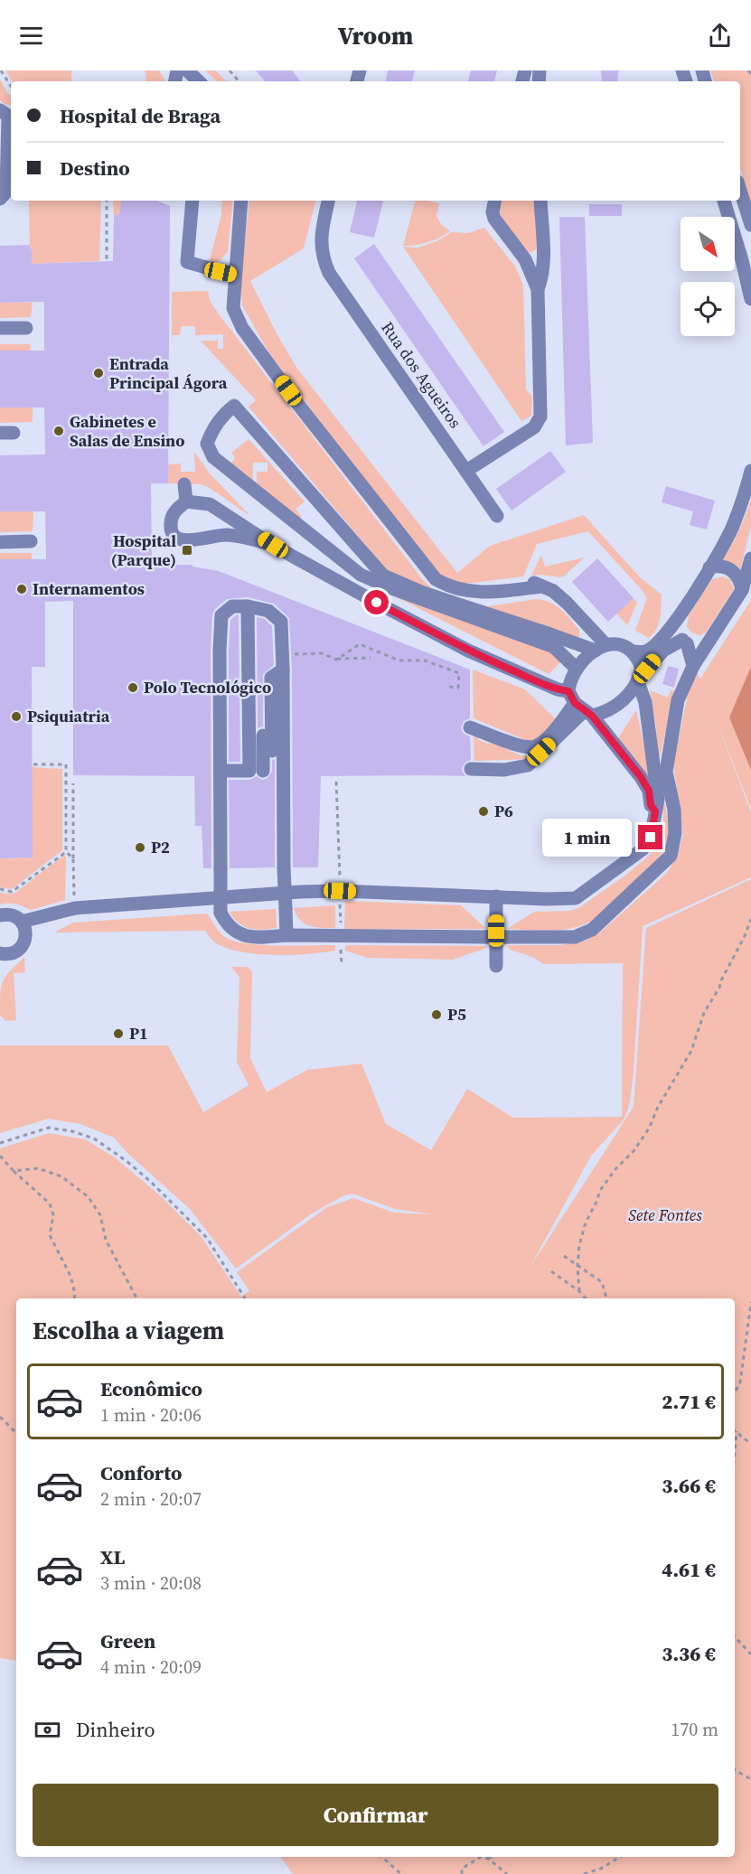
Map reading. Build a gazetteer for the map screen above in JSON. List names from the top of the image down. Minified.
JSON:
{"streets":{"street":["Rua dos Agueiros"]},"parks":["Sete Fontes"],"places":{"other":["Entrada Principal Ágora","Gabinetes e Salas de Ensino","Internamentos","Polo Tecnológico","Psiquiatria","P6","P2","P5","P1"],"transit":["Hospital (Parque)"]},"north":"bottom right","page":{"header":"Vroom","banner":["Hospital de Braga","Destino"],"bubble":"1 min","heading":"Escolha a viagem","list":[{"name":"Econômico","note":"1 min · 20:06","value":"2.71 €"},{"name":"Conforto","note":"2 min · 20:07","value":"3.66 €"},{"name":"XL","note":"3 min · 20:08","value":"4.61 €"},{"name":"Green","note":"4 min · 20:09","value":"3.36 €"}],"pay":["Dinheiro","170 m"],"buttons":"Confirmar"}}
